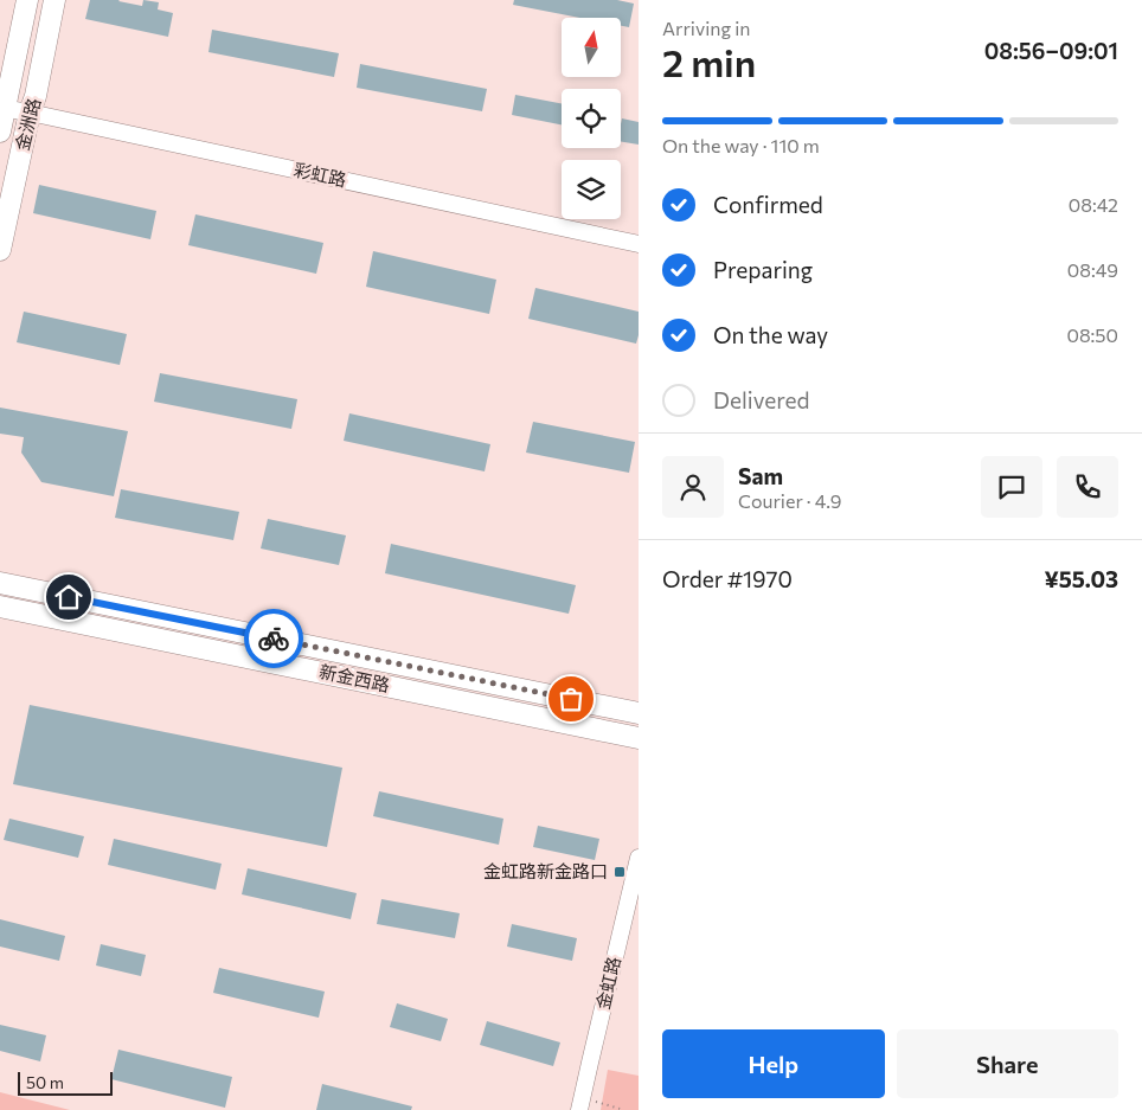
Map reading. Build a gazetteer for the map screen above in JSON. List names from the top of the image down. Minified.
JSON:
{"streets":{"main road":["金洲路","新金西路"],"street":["彩虹路","金虹路"]},"crossings":[["金洲路","彩虹路"]],"places":{"transit":["金虹路新金路口"]},"scale_bar":"50 m","north":"top","page":{"heading":["2 min","Arriving in","08:56–09:01"],"panel":["Sam","Courier · 4.9","Order #1970","¥55.03"],"bar":"On the way · 110 m","list":[["Confirmed","08:42"],["Preparing","08:49"],["On the way","08:50"],"Delivered"],"buttons":["Help","Share"],"scale":"50 m"}}
